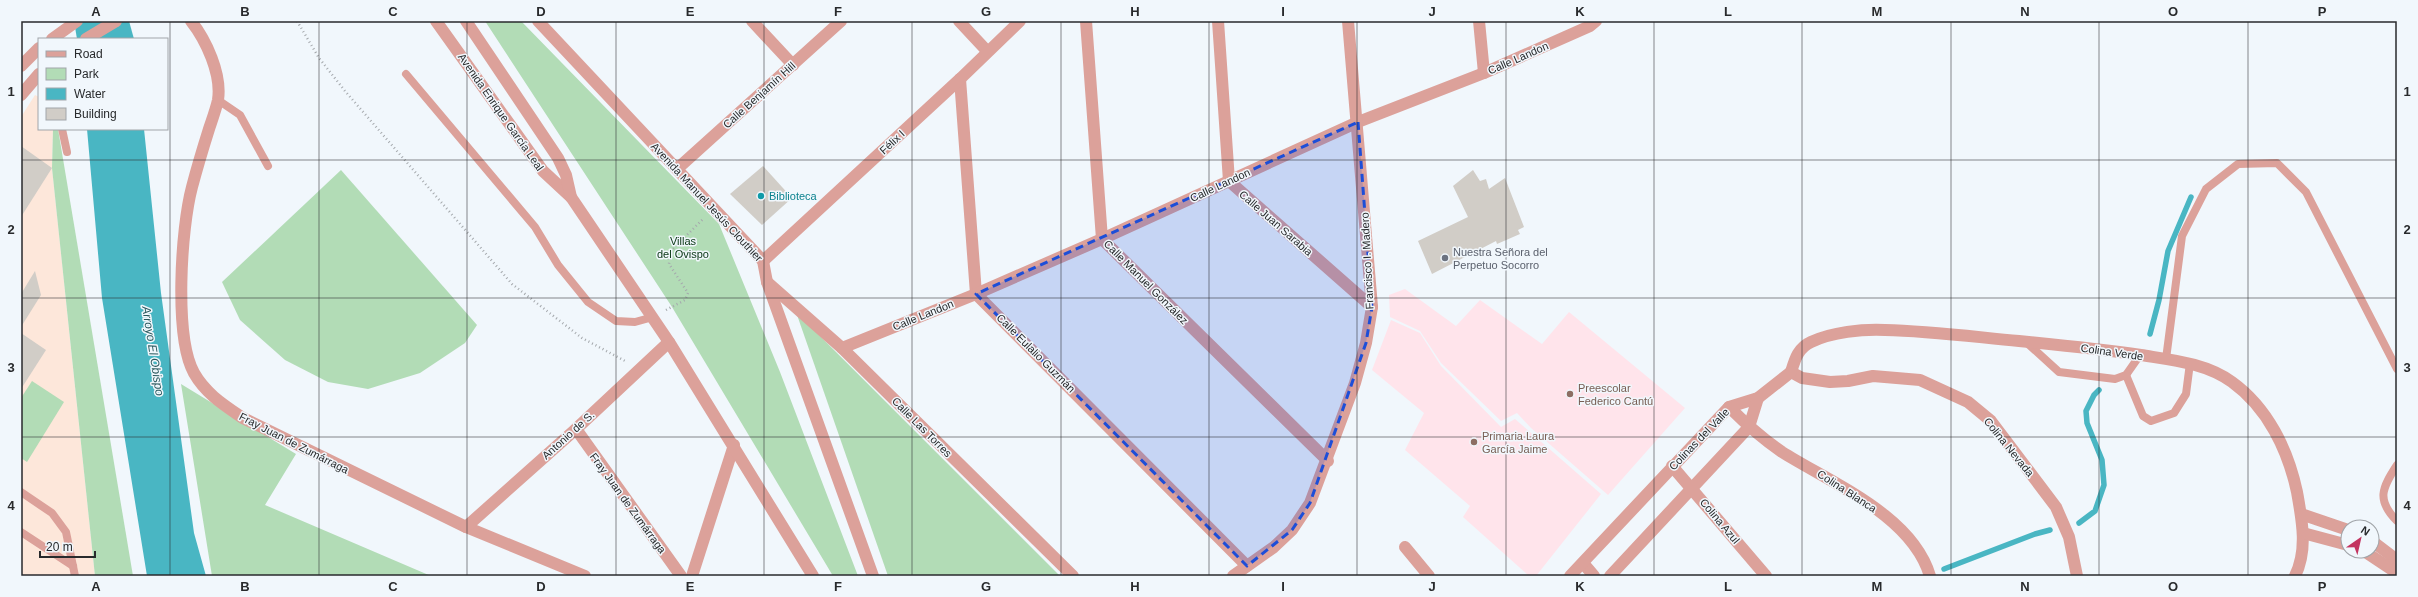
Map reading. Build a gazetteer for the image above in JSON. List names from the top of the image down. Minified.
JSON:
{"streets":{"street":["Calle Landon","Calle Benjamín Hill","Avenida Enrique García Leal","Félix I","Avenida Manuel Jesús Clouthier","Calle Juan Sarabia","Francisco I. Madero","Calle Manuel González","Colina Verde","Calle Eulalio Guzmán","Calle Las Torres","Antonio de S.","Colinas del Valle","Fray Juan de Zumárraga","Colina Nevada","Colina Blanca","Colina Azul"]},"crossings":[["Calle Landon","Calle Juan Sarabia"],["Calle Landon","Francisco I. Madero"],["Calle Landon","Calle Manuel González"],["Calle Landon","Calle Eulalio Guzmán"],["Calle Landon","Calle Las Torres"],["Calle Benjamín Hill","Avenida Manuel Jesús Clouthier"],["Félix I","Avenida Manuel Jesús Clouthier"],["Avenida Manuel Jesús Clouthier","Calle Las Torres"],["Calle Juan Sarabia","Francisco I. Madero"],["Francisco I. Madero","Calle Manuel González"],["Francisco I. Madero","Calle Eulalio Guzmán"],["Colina Verde","Colina Nevada"],["Antonio de S.","Fray Juan de Zumárraga"],["Colinas del Valle","Colina Blanca"],["Colinas del Valle","Colina Azul"]],"water":["Arroyo El Obispo"],"parks":["Villas del Ovispo"],"places":["Biblioteca","Nuestra Señora del Perpetuo Socorro","Preescolar Federico Cantú","Primaria Laura García Jaime"],"legend":["Road","Park","Water","Building"],"scale_bar":"20 m","north":"top right","grid":{"columns":["A","B","C","D","E","F","G","H","I","J","K","L","M","N","O","P"],"rows":["1","2","3","4"]}}
